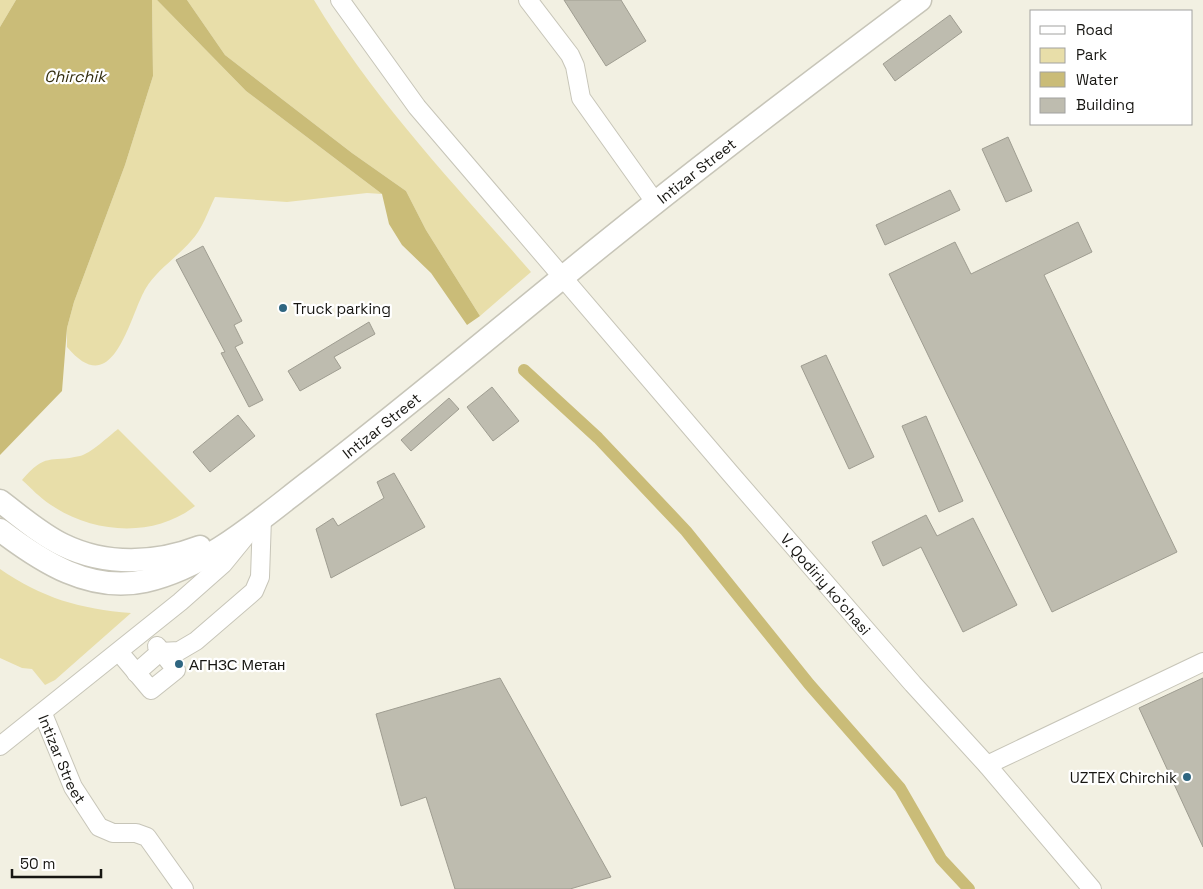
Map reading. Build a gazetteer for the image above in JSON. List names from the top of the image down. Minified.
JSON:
{"streets":{"main road":["Intizar Street"],"street":["V. Qodiriy ko‘chasi"]},"crossings":[["Intizar Street","V. Qodiriy ko‘chasi"]],"water":["Chirchik"],"places":["Truck parking","АГНЗС Метан","UZTEX Chirchik"],"legend":["Road","Park","Water","Building"],"scale_bar":"50 m"}
